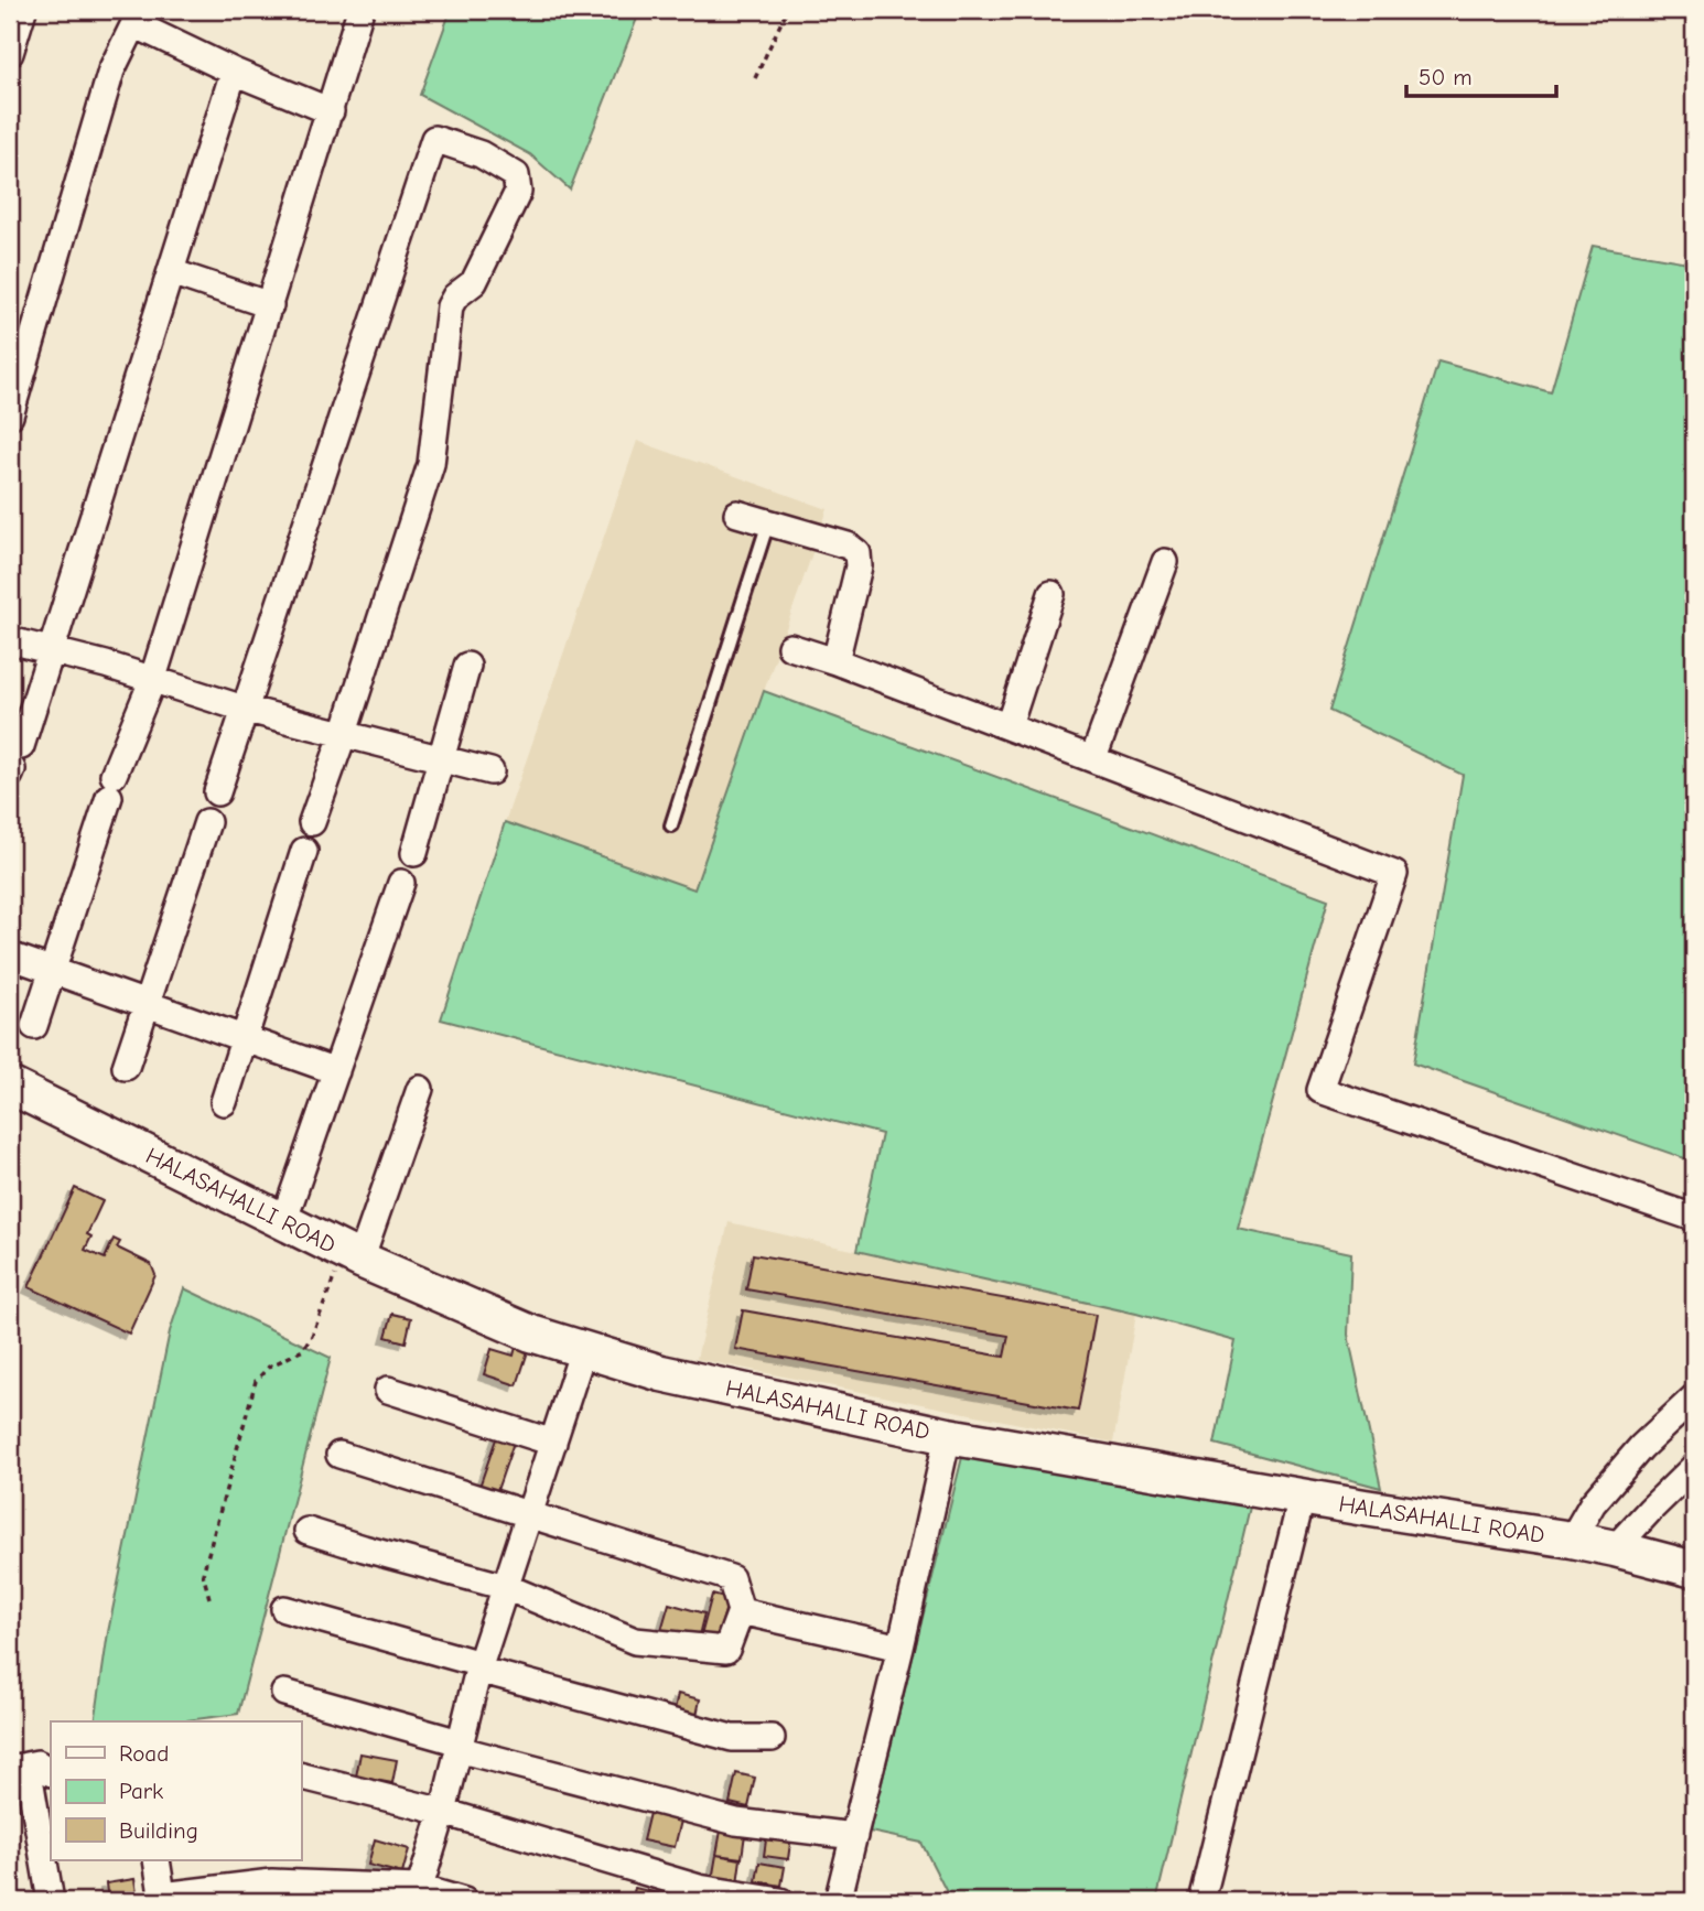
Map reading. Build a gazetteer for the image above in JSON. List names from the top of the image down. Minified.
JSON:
{"streets":{"main road":["HALASAHALLI ROAD"]},"legend":["Road","Park","Building"],"scale_bar":"50 m"}
